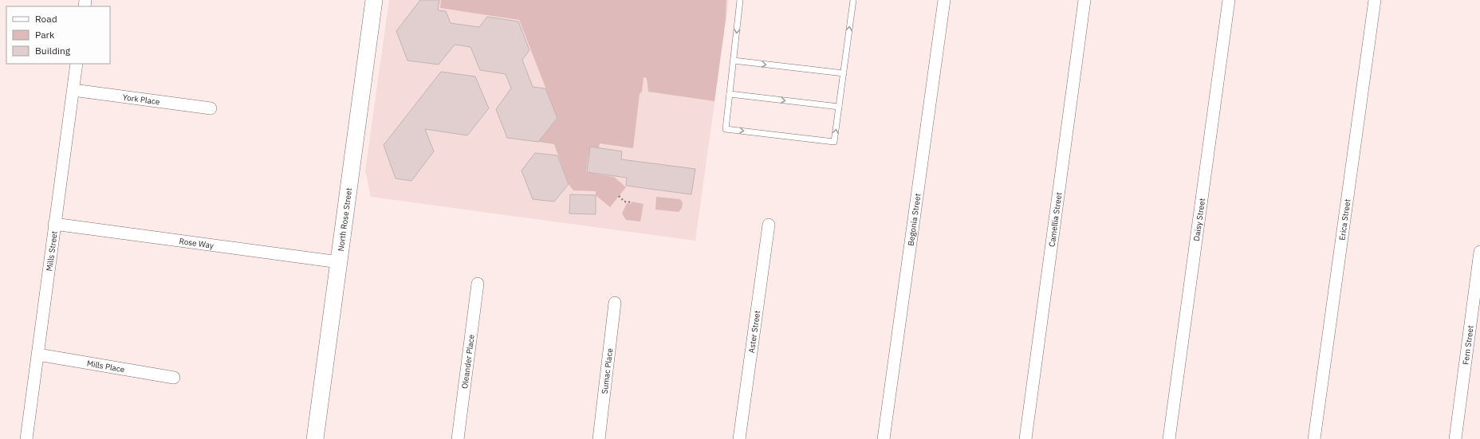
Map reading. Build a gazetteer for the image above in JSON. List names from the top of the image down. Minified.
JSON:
{"streets":{"street":["York Place","North Rose Street","Begonia Street","Camellia Street","Daisy Street","Erica Street","Rose Way","Mills Street","Aster Street","Fern Street","Oleander Place","Mills Place","Sumac Place"]},"crossings":[["York Place","Mills Street"],["North Rose Street","Rose Way"],["Rose Way","Mills Street"],["Mills Street","Mills Place"]],"legend":["Road","Park","Building"]}
